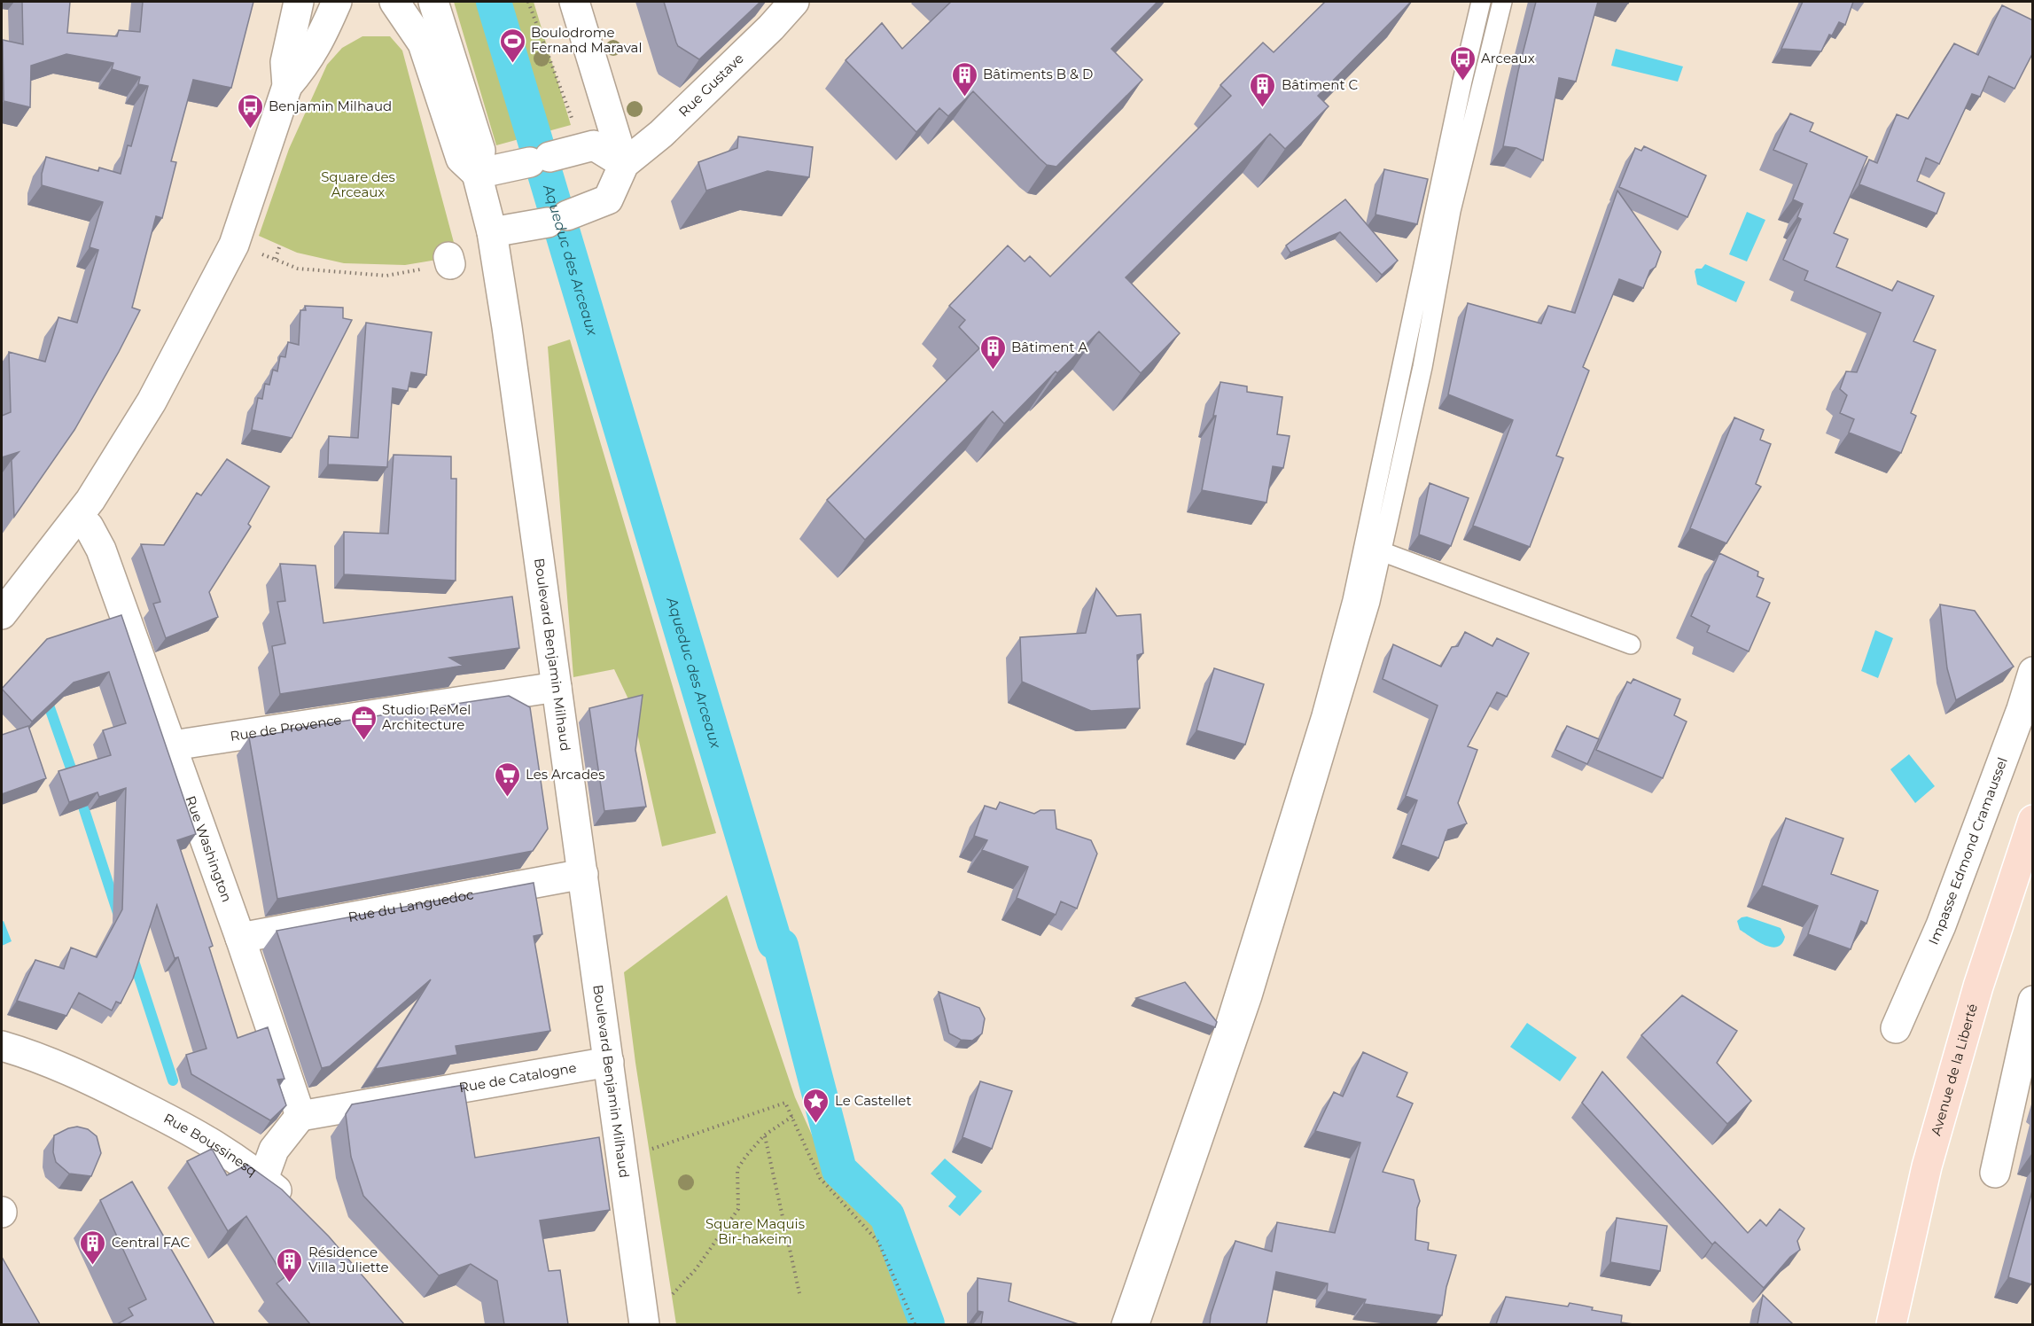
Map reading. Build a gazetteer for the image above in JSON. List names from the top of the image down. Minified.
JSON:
{"streets":{"main road":["Avenue de la Liberté"],"street":["Rue Gustave","Boulevard Benjamin Milhaud","Rue de Provence","Rue Washington","Impasse Edmond Cramaussel","Rue du Languedoc","Rue de Catalogne","Rue Boussinesq"]},"crossings":[["Rue Gustave","Boulevard Benjamin Milhaud"],["Boulevard Benjamin Milhaud","Rue de Provence"],["Boulevard Benjamin Milhaud","Rue du Languedoc"],["Boulevard Benjamin Milhaud","Rue de Catalogne"],["Rue de Provence","Rue Washington"],["Rue Washington","Rue du Languedoc"],["Rue Washington","Rue de Catalogne"]],"water":["Aqueduc des Arceaux"],"parks":["Square des Arceaux","Square Maquis Bir-hakeim"],"places":{"sports":["Boulodrome Fernand Maraval"],"bus stop":["Arceaux","Benjamin Milhaud"],"building":["Bâtiments B & D","Bâtiment C","Bâtiment A","Central FAC","Résidence Villa Juliette"],"office":["Studio ReMel Architecture"],"supermarket":["Les Arcades"],"place":["Le Castellet"]}}
